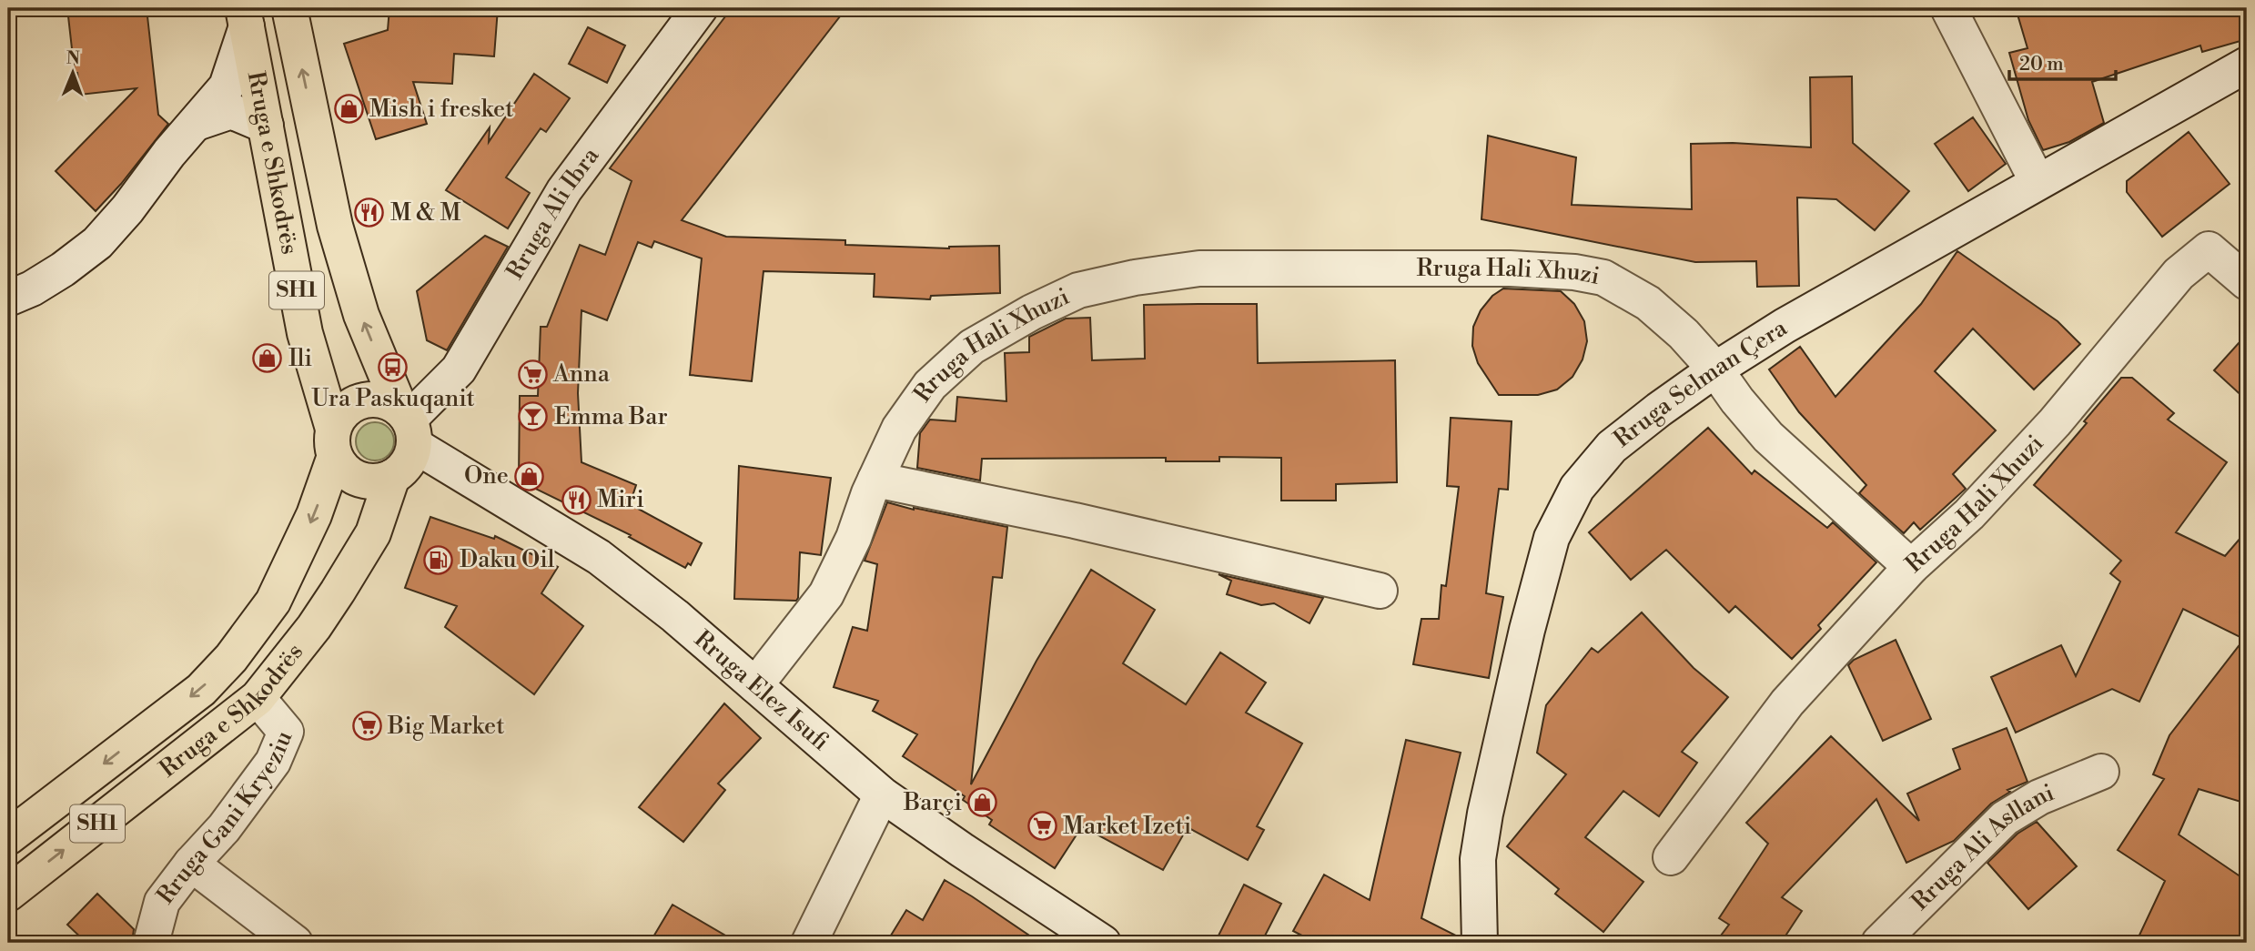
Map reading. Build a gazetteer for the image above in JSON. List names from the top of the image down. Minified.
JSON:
{"streets":{"main road":["Rruga e Shkodrës","SH1"],"street":["Rruga Ali Ibra","Rruga Hali Xhuzi","Rruga Selman Çera","Rruga Elez Isufi","Rruga Gani Kryeziu","Rruga Ali Asllani"]},"crossings":[["Rruga e Shkodrës","Rruga Ali Ibra"],["Rruga e Shkodrës","SH1"],["Rruga e Shkodrës","Rruga Elez Isufi"],["Rruga e Shkodrës","Rruga Gani Kryeziu"],["Rruga Ali Ibra","SH1"],["Rruga Ali Ibra","Rruga Elez Isufi"],["Rruga Hali Xhuzi","Rruga Selman Çera"],["Rruga Hali Xhuzi","Rruga Elez Isufi"],["SH1","Rruga Elez Isufi"]],"places":{"shop":["Mish i fresket","Ili","One","Barçi"],"restaurant":["M & M","Miri"],"bus stop":["Ura Paskuqanit"],"supermarket":["Anna","Big Market","Market Izeti"],"bar":["Emma Bar"],"fuel station":["Daku Oil"]},"scale_bar":"20 m","north":"top"}
